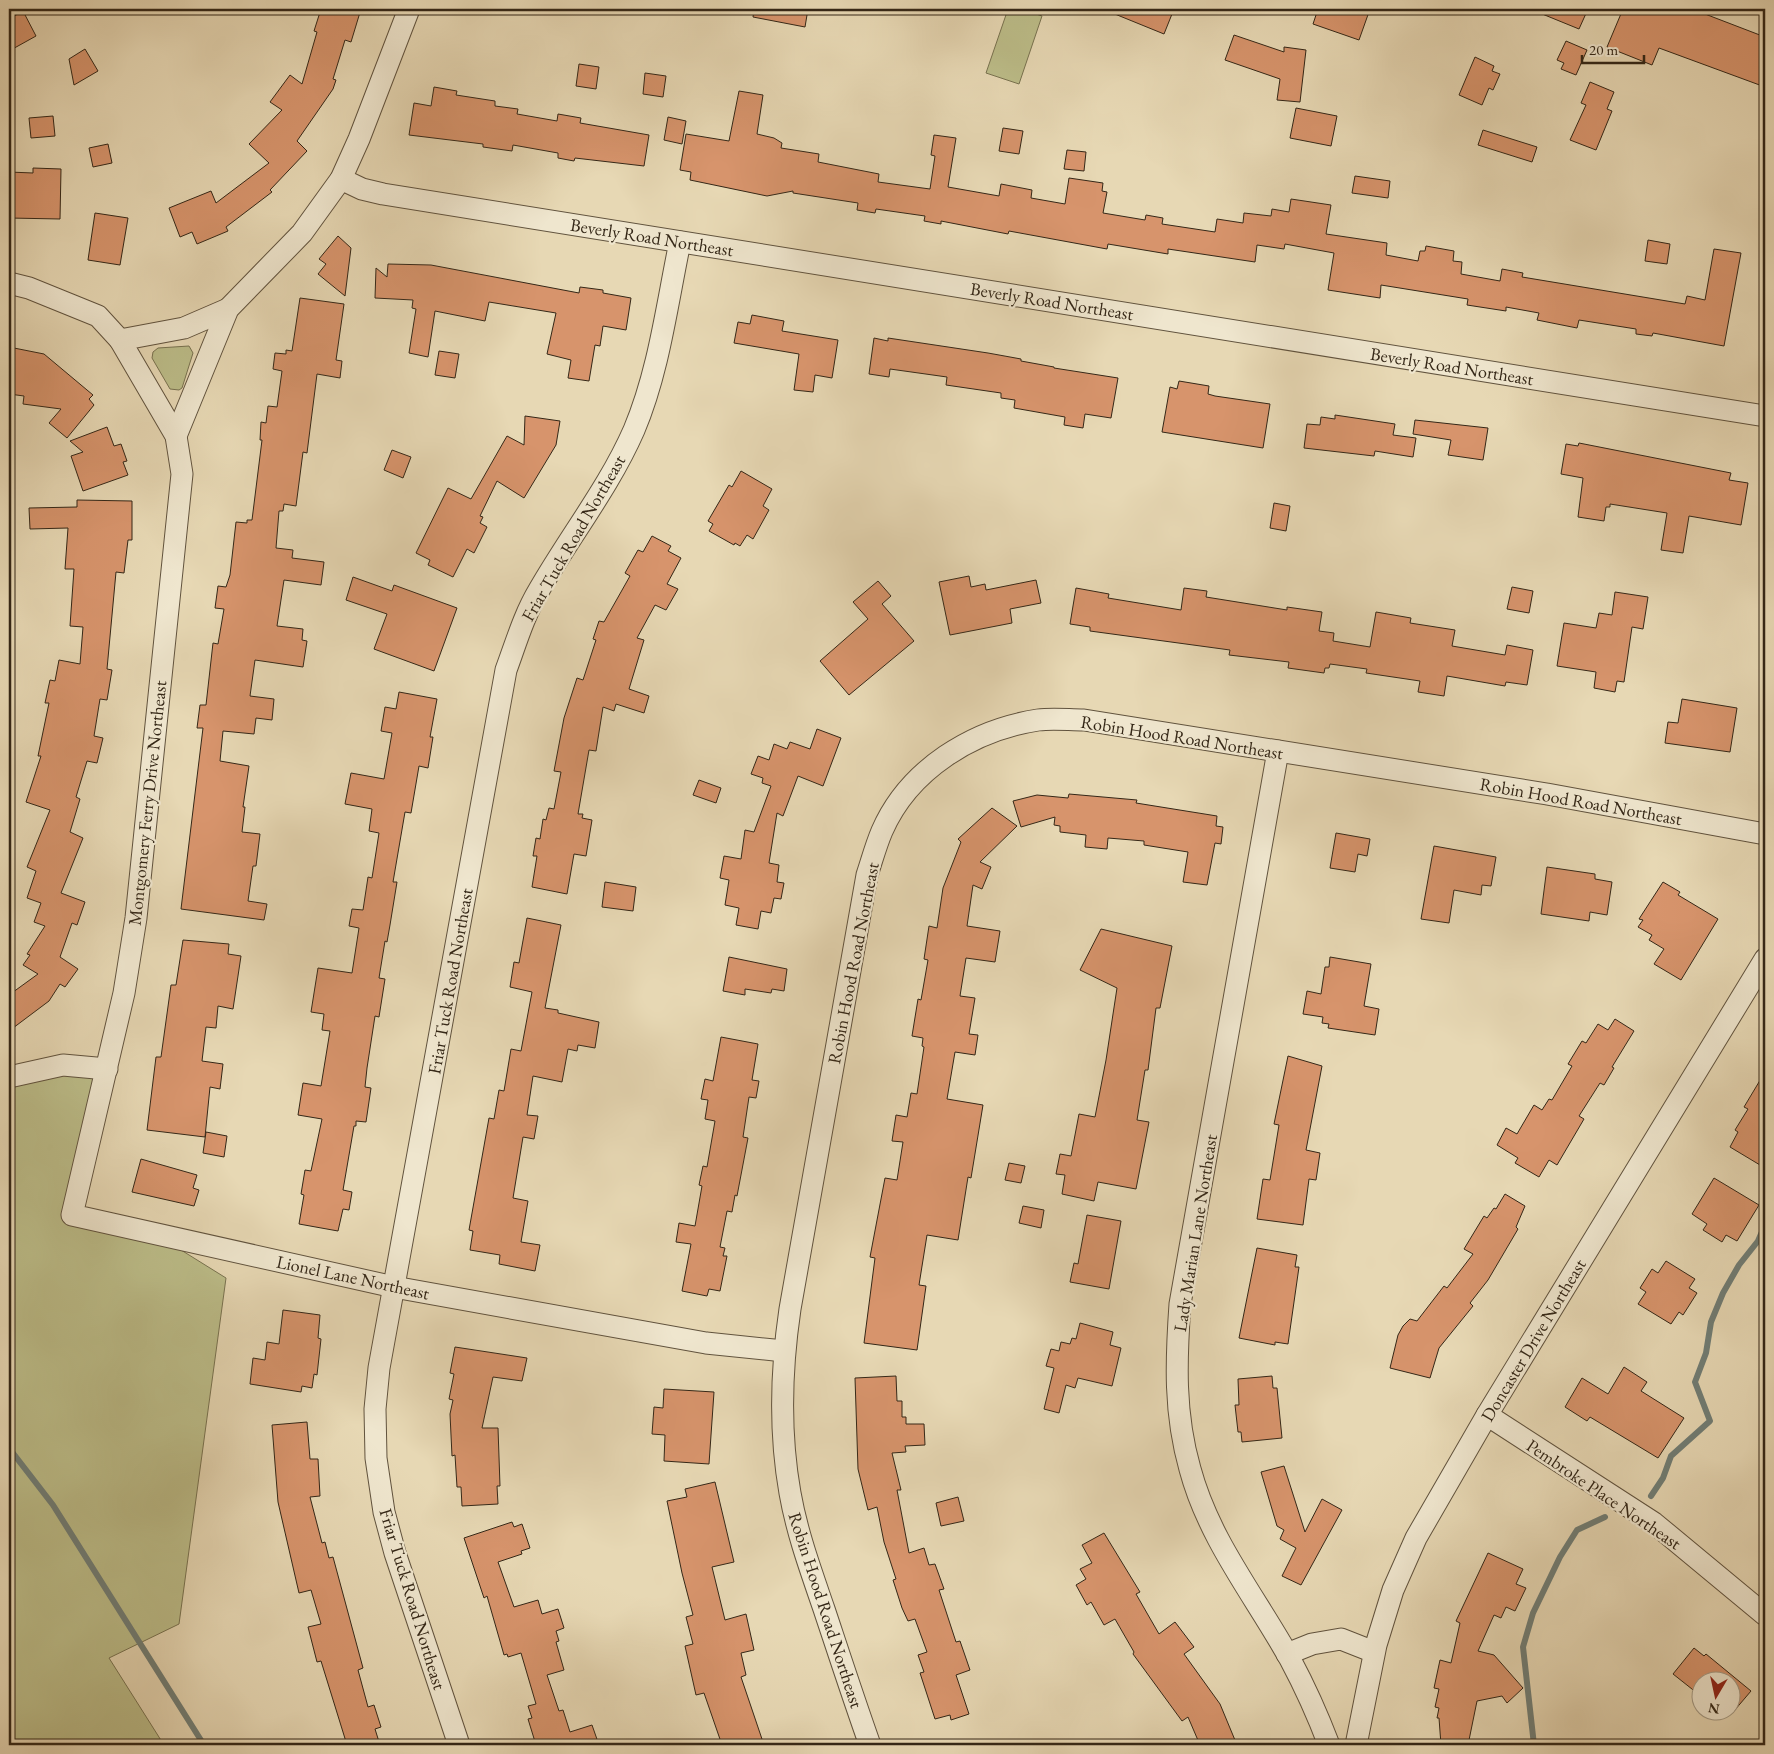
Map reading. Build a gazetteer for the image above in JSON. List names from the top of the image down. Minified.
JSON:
{"streets":{"street":["Beverly Road Northeast","Friar Tuck Road Northeast","Robin Hood Road Northeast","Montgomery Ferry Drive Northeast","Lady Marian Lane Northeast","Lionel Lane Northeast","Doncaster Drive Northeast","Pembroke Place Northeast"]},"crossings":[["Beverly Road Northeast","Friar Tuck Road Northeast"],["Friar Tuck Road Northeast","Lionel Lane Northeast"],["Robin Hood Road Northeast","Lady Marian Lane Northeast"],["Robin Hood Road Northeast","Lionel Lane Northeast"],["Montgomery Ferry Drive Northeast","Lionel Lane Northeast"],["Doncaster Drive Northeast","Pembroke Place Northeast"]],"scale_bar":"20 m","north":"bottom"}
